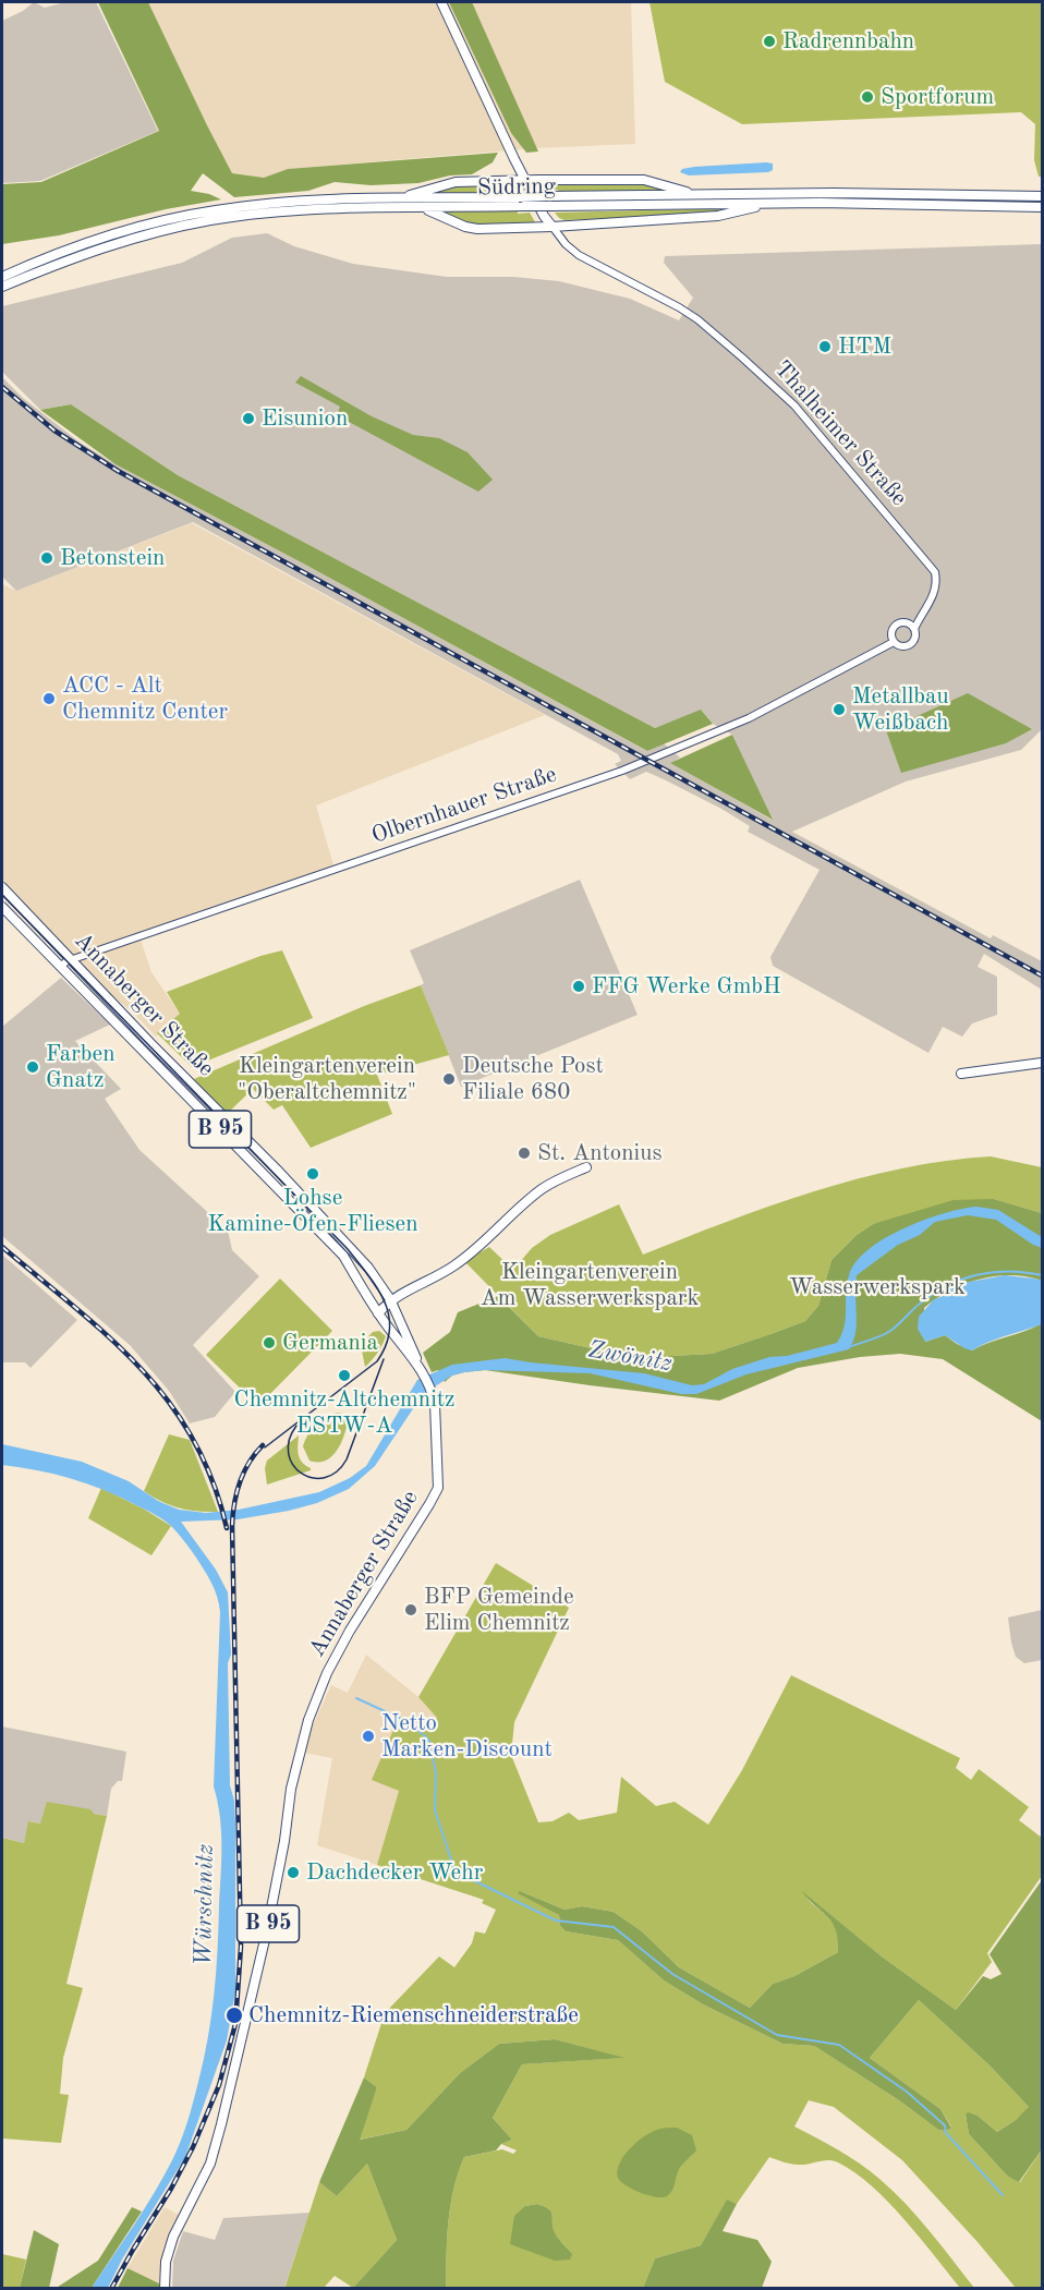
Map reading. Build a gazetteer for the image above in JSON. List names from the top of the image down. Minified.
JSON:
{"streets":{"main road":["Südring","Thalheimer Straße","Annaberger Straße","B 95"],"street":["Olbernhauer Straße"]},"crossings":[["Thalheimer Straße","Olbernhauer Straße"],["Olbernhauer Straße","Annaberger Straße"]],"water":["Zwönitz","Würschnitz"],"parks":["Kleingartenverein \"Oberaltchemnitz\"","Kleingartenverein Am Wasserwerkspark","Wasserwerkspark"],"places":["Radrennbahn","Sportforum","HTM","Eisunion","Betonstein","ACC - Alt Chemnitz Center","Metallbau Weißbach","FFG Werke GmbH","Farben Gnatz","Deutsche Post Filiale 680","St. Antonius","Lohse Kamine-Öfen-Fliesen","Germania","Chemnitz-Altchemnitz ESTW-A","BFP Gemeinde Elim Chemnitz","Netto Marken-Discount","Dachdecker Wehr","Chemnitz-Riemenschneiderstraße"]}
